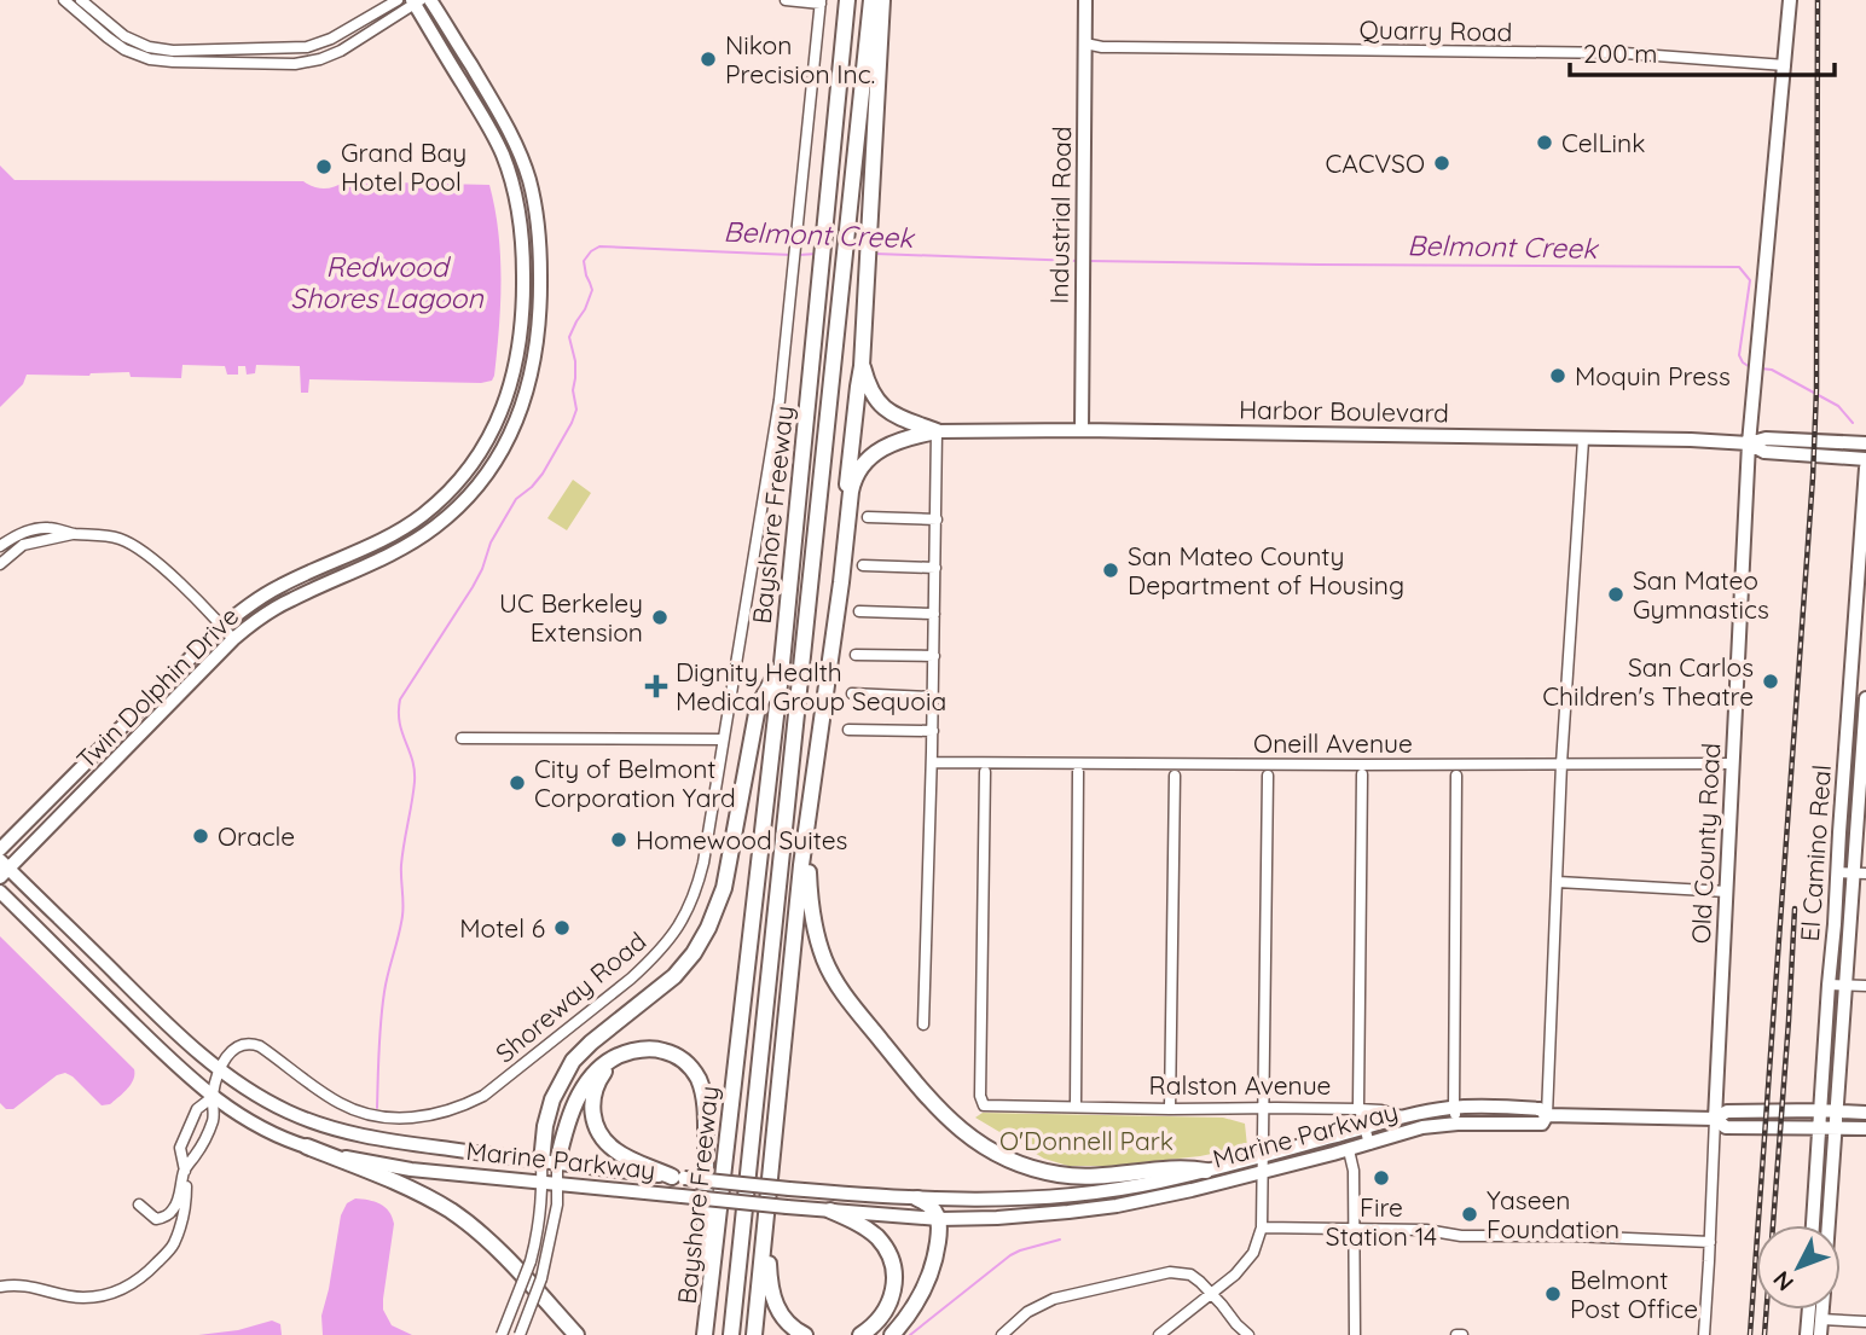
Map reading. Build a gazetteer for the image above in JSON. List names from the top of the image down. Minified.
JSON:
{"streets":{"highway":["Bayshore Freeway"],"main road":["Industrial Road","Harbor Boulevard","Twin Dolphin Drive","Old County Road","El Camino Real","Ralston Avenue","Marine Parkway"],"street":["Quarry Road","Oneill Avenue","Shoreway Road"]},"crossings":[["Quarry Road","Industrial Road"],["Quarry Road","Old County Road"],["Industrial Road","Harbor Boulevard"],["Harbor Boulevard","Old County Road"],["Twin Dolphin Drive","Marine Parkway"],["Oneill Avenue","Old County Road"],["Old County Road","Ralston Avenue"],["El Camino Real","Ralston Avenue"],["Shoreway Road","Marine Parkway"],["Ralston Avenue","Marine Parkway"]],"water":["Belmont Creek","Redwood Shores Lagoon"],"parks":["O'Donnell Park"],"places":{"other":["Nikon Precision Inc.","CelLink","CACVSO","Grand Bay Hotel Pool","Moquin Press","San Mateo County Department of Housing","San Mateo Gymnastics","UC Berkeley Extension","San Carlos Children's Theatre","City of Belmont Corporation Yard","Oracle","Homewood Suites","Motel 6","Fire Station 14","Yaseen Foundation","Belmont Post Office"],"health":["Dignity Health Medical Group Sequoia"]},"scale_bar":"200 m","north":"bottom left"}
